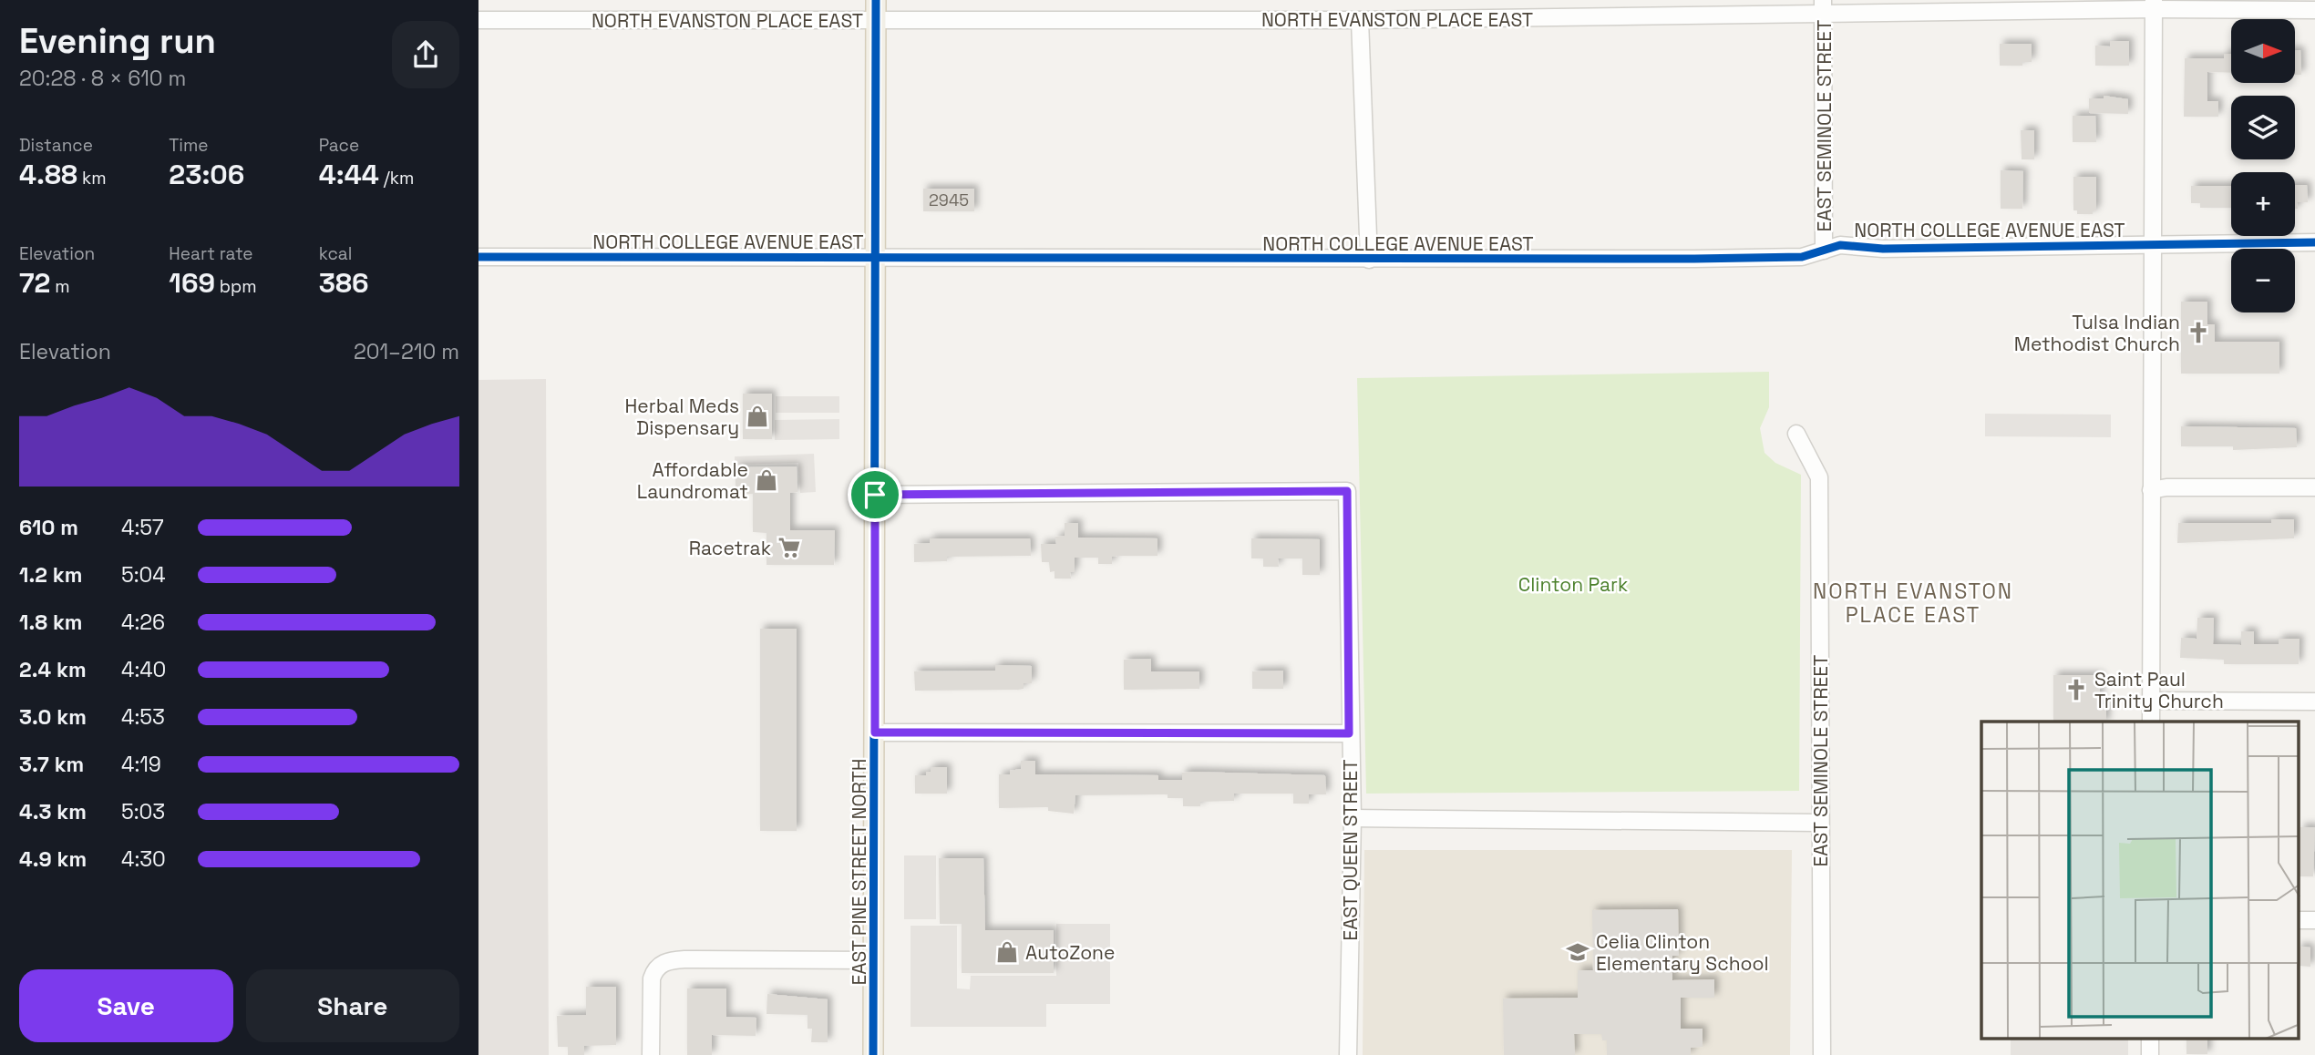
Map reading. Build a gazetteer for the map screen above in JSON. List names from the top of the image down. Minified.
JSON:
{"streets":{"main road":["EAST PINE STREET NORTH"],"street":["NORTH EVANSTON PLACE EAST","EAST SEMINOLE STREET","NORTH COLLEGE AVENUE EAST","EAST QUEEN STREET"]},"crossings":[["NORTH EVANSTON PLACE EAST","EAST SEMINOLE STREET"],["NORTH EVANSTON PLACE EAST","EAST PINE STREET NORTH"],["EAST SEMINOLE STREET","NORTH COLLEGE AVENUE EAST"],["NORTH COLLEGE AVENUE EAST","EAST PINE STREET NORTH"],["EAST QUEEN STREET","EAST PINE STREET NORTH"]],"districts":["NORTH EVANSTON PLACE EAST"],"parks":["Clinton Park"],"places":{"church":["Tulsa Indian Methodist Church","Saint Paul Trinity Church"],"shop":["Herbal Meds Dispensary","Affordable Laundromat","AutoZone"],"supermarket":["Racetrak"],"school or university":["Celia Clinton Elementary School"]},"house_numbers":["2945"],"north":"right","page":{"heading":["Evening run","20:28 · 8 × 610 m"],"map_buttons":["+","−"],"stats":[["Distance","4.88 km"],["Time","23:06"],["Pace","4:44 /km"],["Elevation","72 m"],["Heart rate","169 bpm"],["kcal","386"]],"chart":["Elevation","201–210 m"],"list":[{"name":"610 m","note":"4:57"},{"name":"1.2 km","note":"5:04"},{"name":"1.8 km","note":"4:26"},{"name":"2.4 km","note":"4:40"},{"name":"3.0 km","note":"4:53"},{"name":"3.7 km","note":"4:19"},{"name":"4.3 km","note":"5:03"},{"name":"4.9 km","note":"4:30"}],"buttons":["Save","Share"]}}
